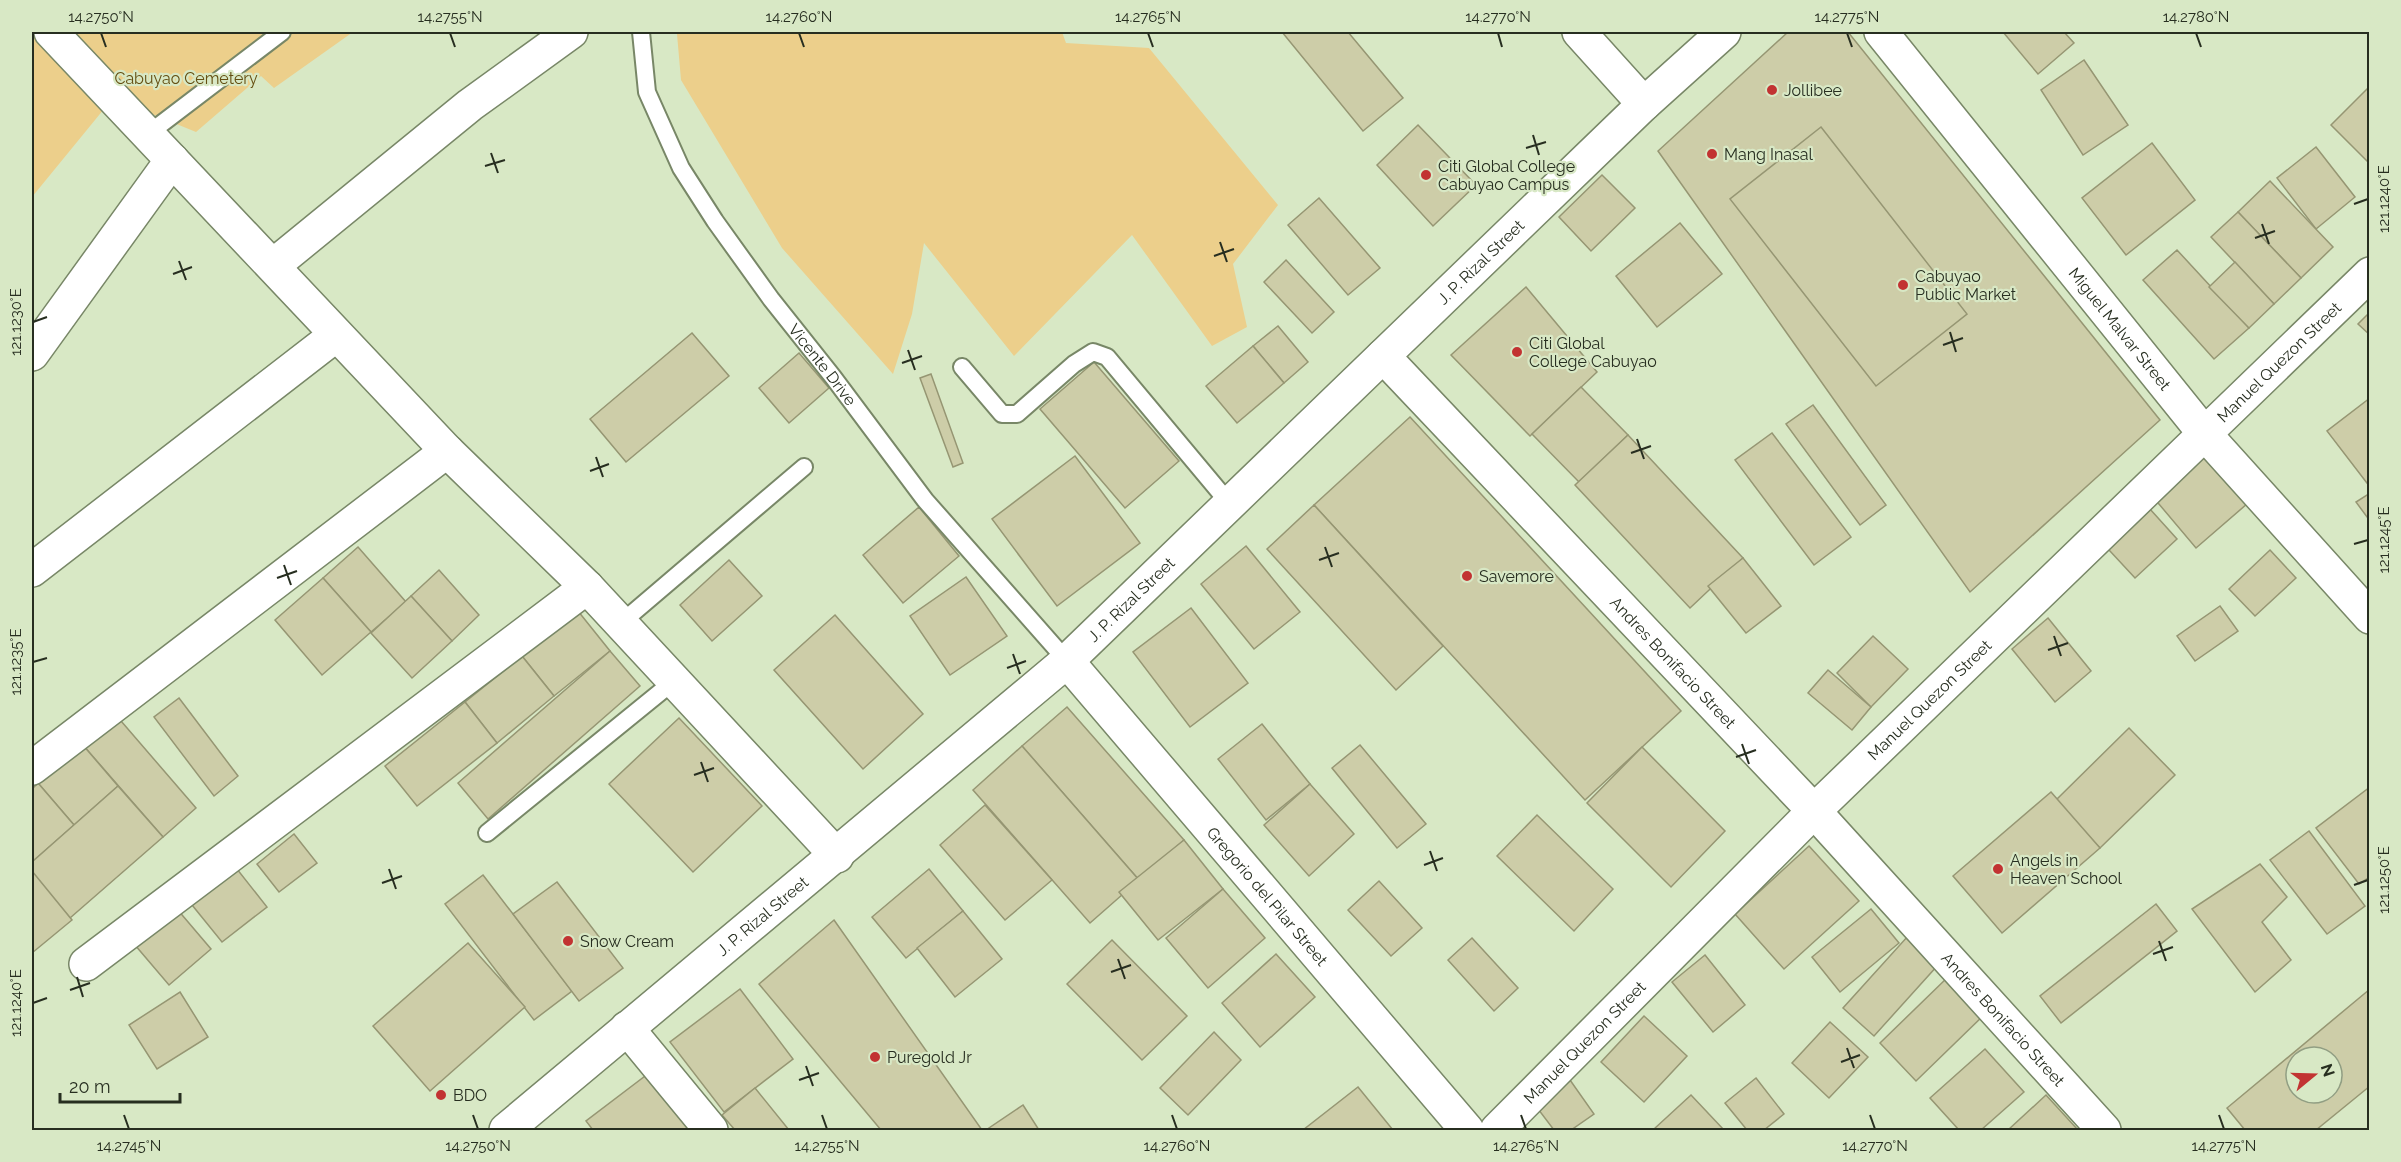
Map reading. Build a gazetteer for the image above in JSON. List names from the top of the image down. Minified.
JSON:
{"streets":{"street":["J. P. Rizal Street","Miguel Malvar Street","Manuel Quezon Street","Andres Bonifacio Street","Gregorio del Pilar Street"],"lane":["Vicente Drive"]},"crossings":[["J. P. Rizal Street","Vicente Drive"],["J. P. Rizal Street","Andres Bonifacio Street"],["J. P. Rizal Street","Gregorio del Pilar Street"],["Miguel Malvar Street","Manuel Quezon Street"],["Manuel Quezon Street","Andres Bonifacio Street"],["Vicente Drive","Gregorio del Pilar Street"]],"parks":["Cabuyao Cemetery"],"places":["Jollibee","Mang Inasal","Citi Global College Cabuyao Campus","Cabuyao Public Market","Citi Global College Cabuyao","Savemore","Angels in Heaven School","Snow Cream","Puregold Jr","BDO"],"scale_bar":"20 m","north":"right","coordinates":["14.2750°N","14.2755°N","14.2760°N","14.2765°N","14.2770°N","14.2775°N","14.2780°N","121.1240°E","121.1230°E","121.1245°E","121.1235°E","121.1250°E","14.2745°N"]}
